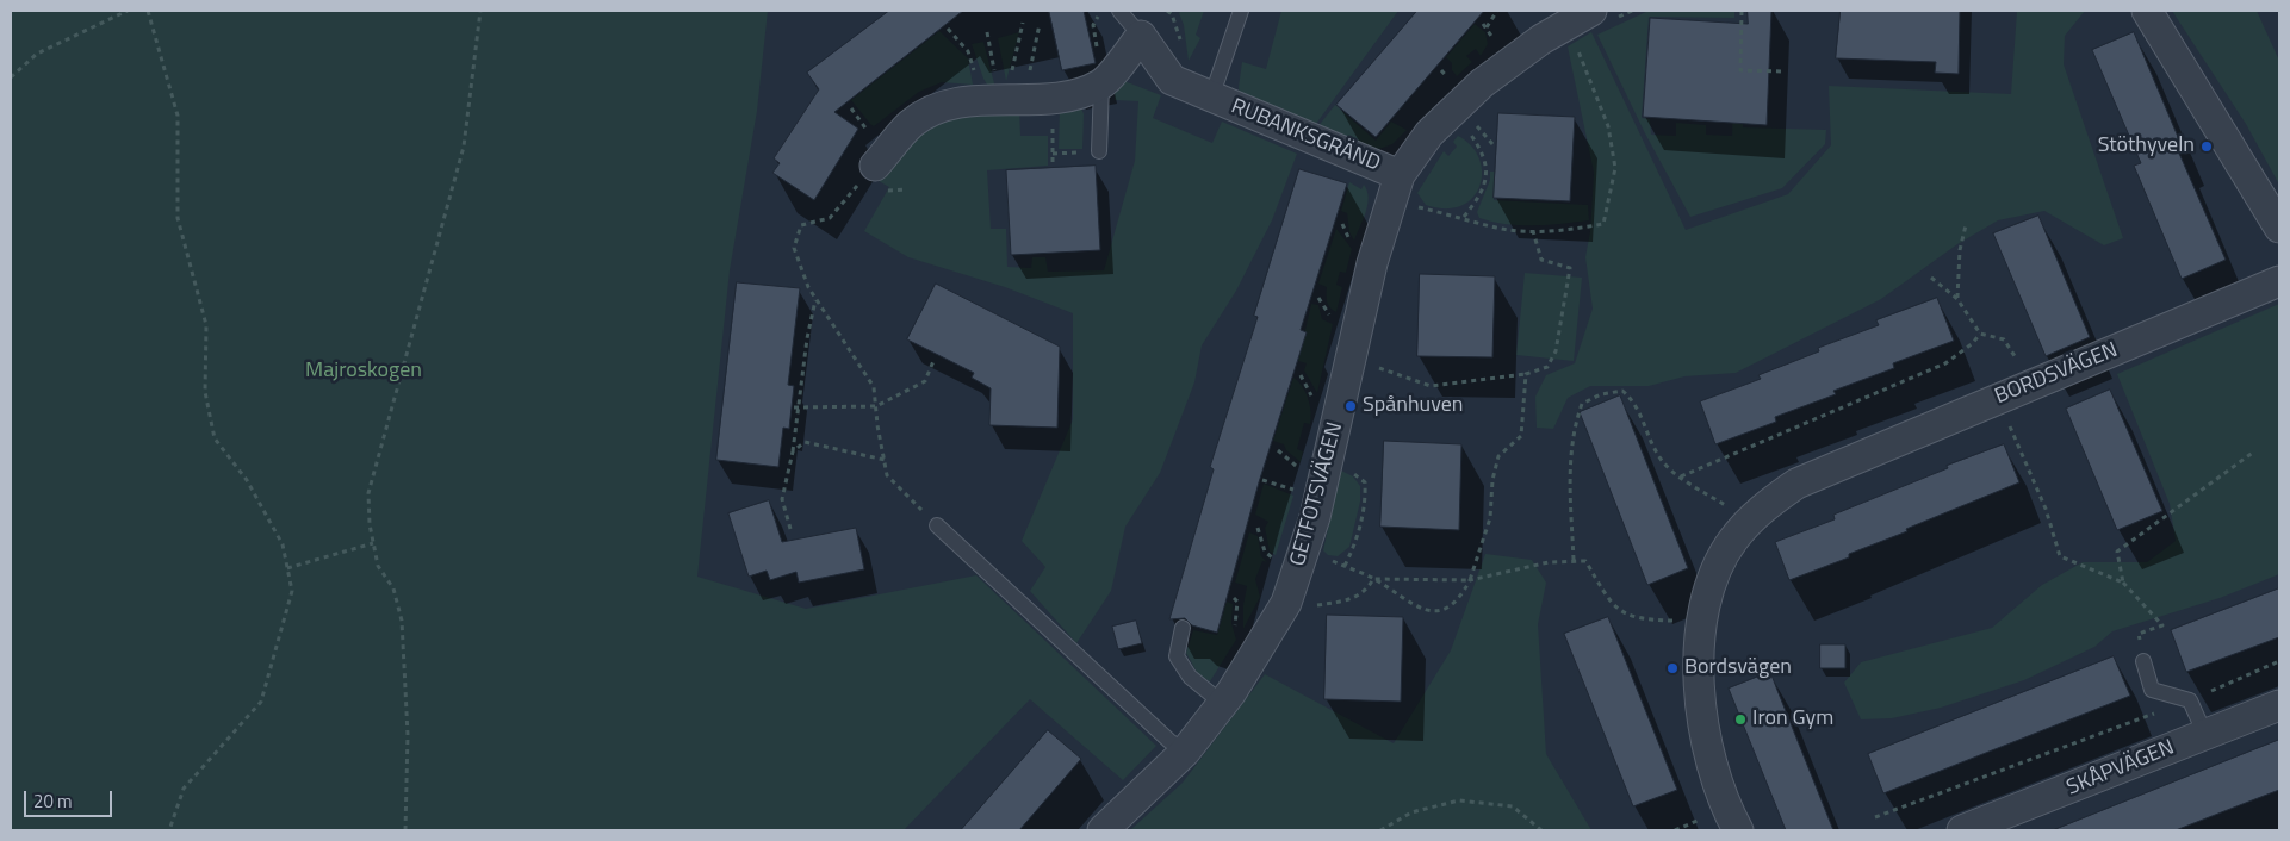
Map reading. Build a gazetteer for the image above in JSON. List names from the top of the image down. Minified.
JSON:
{"streets":{"street":["RUBANKSGRÄND","BORDSVÄGEN","GETFOTSVÄGEN","SKÅPVÄGEN"]},"crossings":[["RUBANKSGRÄND","GETFOTSVÄGEN"]],"parks":["Majroskogen"],"places":["Stöthyveln","Spånhuven","Bordsvägen","Iron Gym"],"scale_bar":"20 m"}
